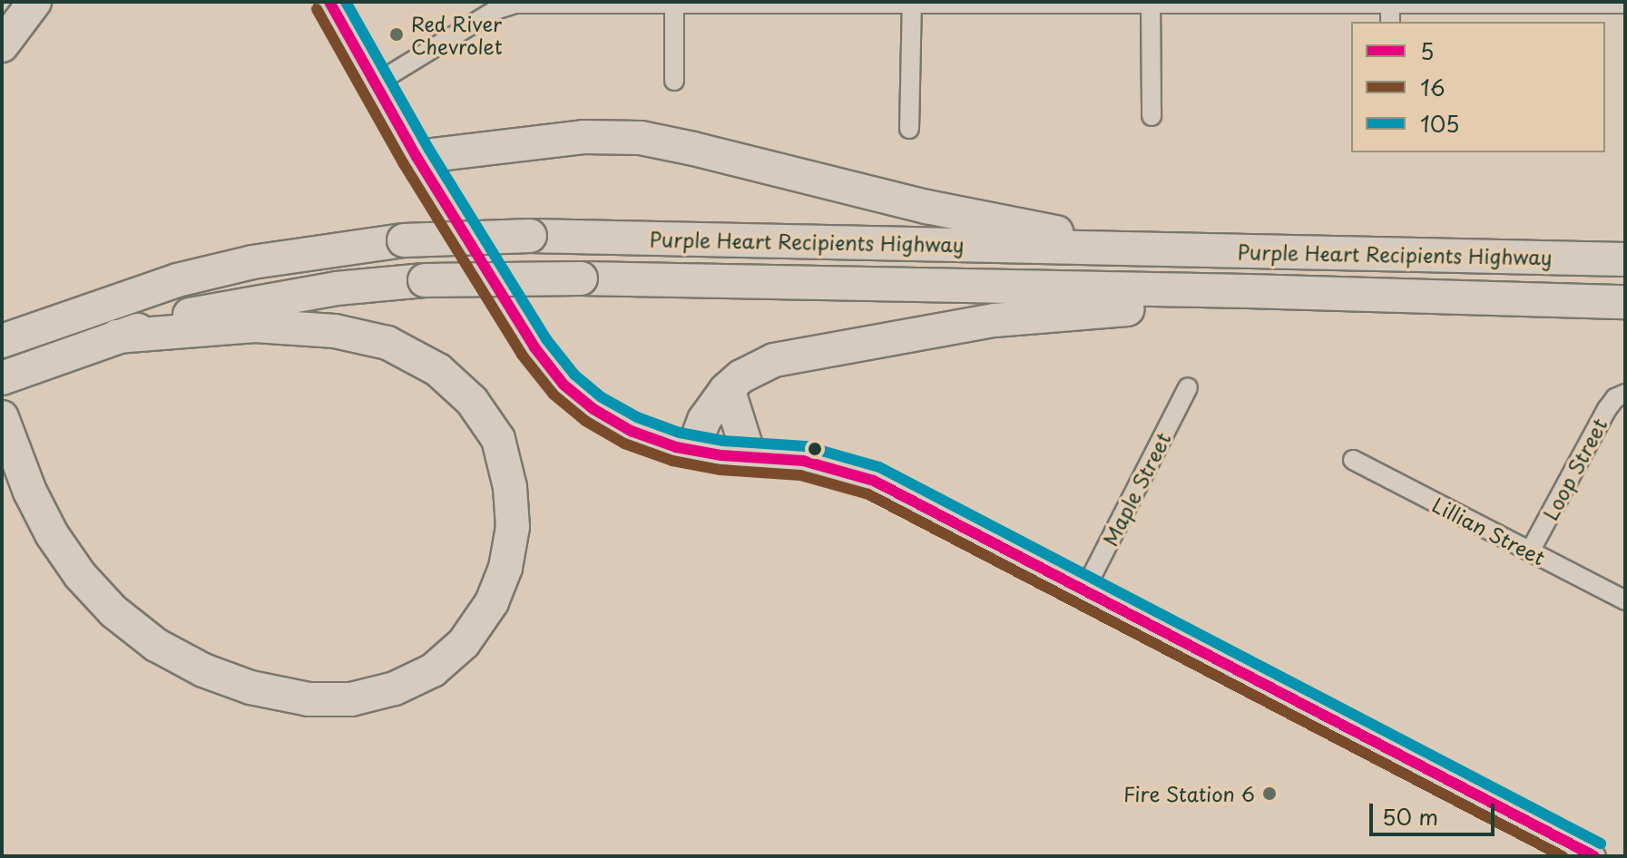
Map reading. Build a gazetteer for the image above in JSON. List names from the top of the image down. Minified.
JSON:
{"streets":{"highway":["Purple Heart Recipients Highway"],"street":["Loop Street","Maple Street","Lillian Street"]},"crossings":[["Loop Street","Lillian Street"]],"places":["Red River Chevrolet","Fire Station 6"],"lines":["transit line 5","transit line 105","transit line 16"],"legend":["5","16","105"],"scale_bar":"50 m"}
